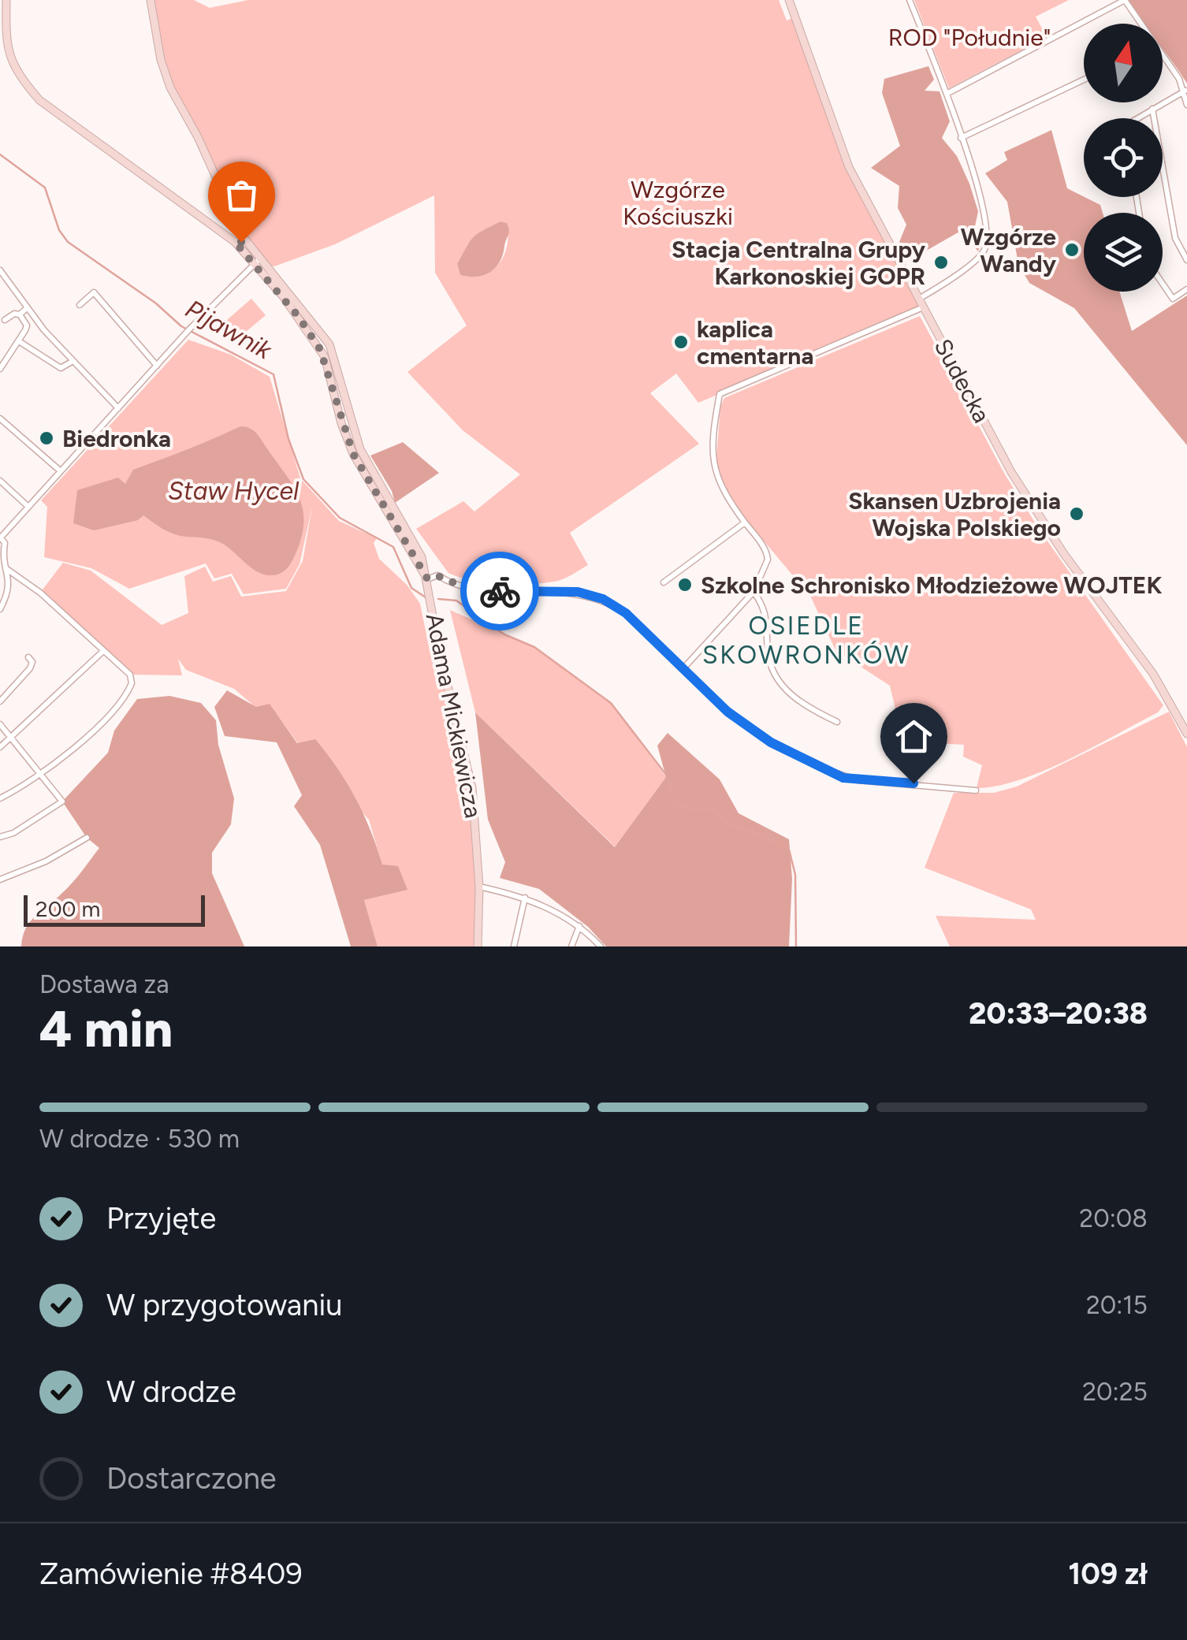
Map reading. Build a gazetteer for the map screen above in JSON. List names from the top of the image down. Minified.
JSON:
{"streets":{"street":["Sudecka","Adama Mickiewicza"]},"districts":["OSIEDLE SKOWRONKÓW"],"water":["Pijawnik","Staw Hycel"],"parks":["ROD \"Południe\"","Wzgórze Kościuszki"],"places":["Wzgórze Wandy","Stacja Centralna Grupy Karkonoskiej GOPR","kaplica cmentarna","Biedronka","Skansen Uzbrojenia Wojska Polskiego","Szkolne Schronisko Młodzieżowe WOJTEK"],"scale_bar":"200 m","north":"top","page":{"scale":"200 m","heading":["4 min","Dostawa za","20:33–20:38"],"panel":["Zamówienie #8409","109 zł"],"bar":"W drodze · 530 m","list":[["Przyjęte","20:08"],["W przygotowaniu","20:15"],["W drodze","20:25"],"Dostarczone"]}}
